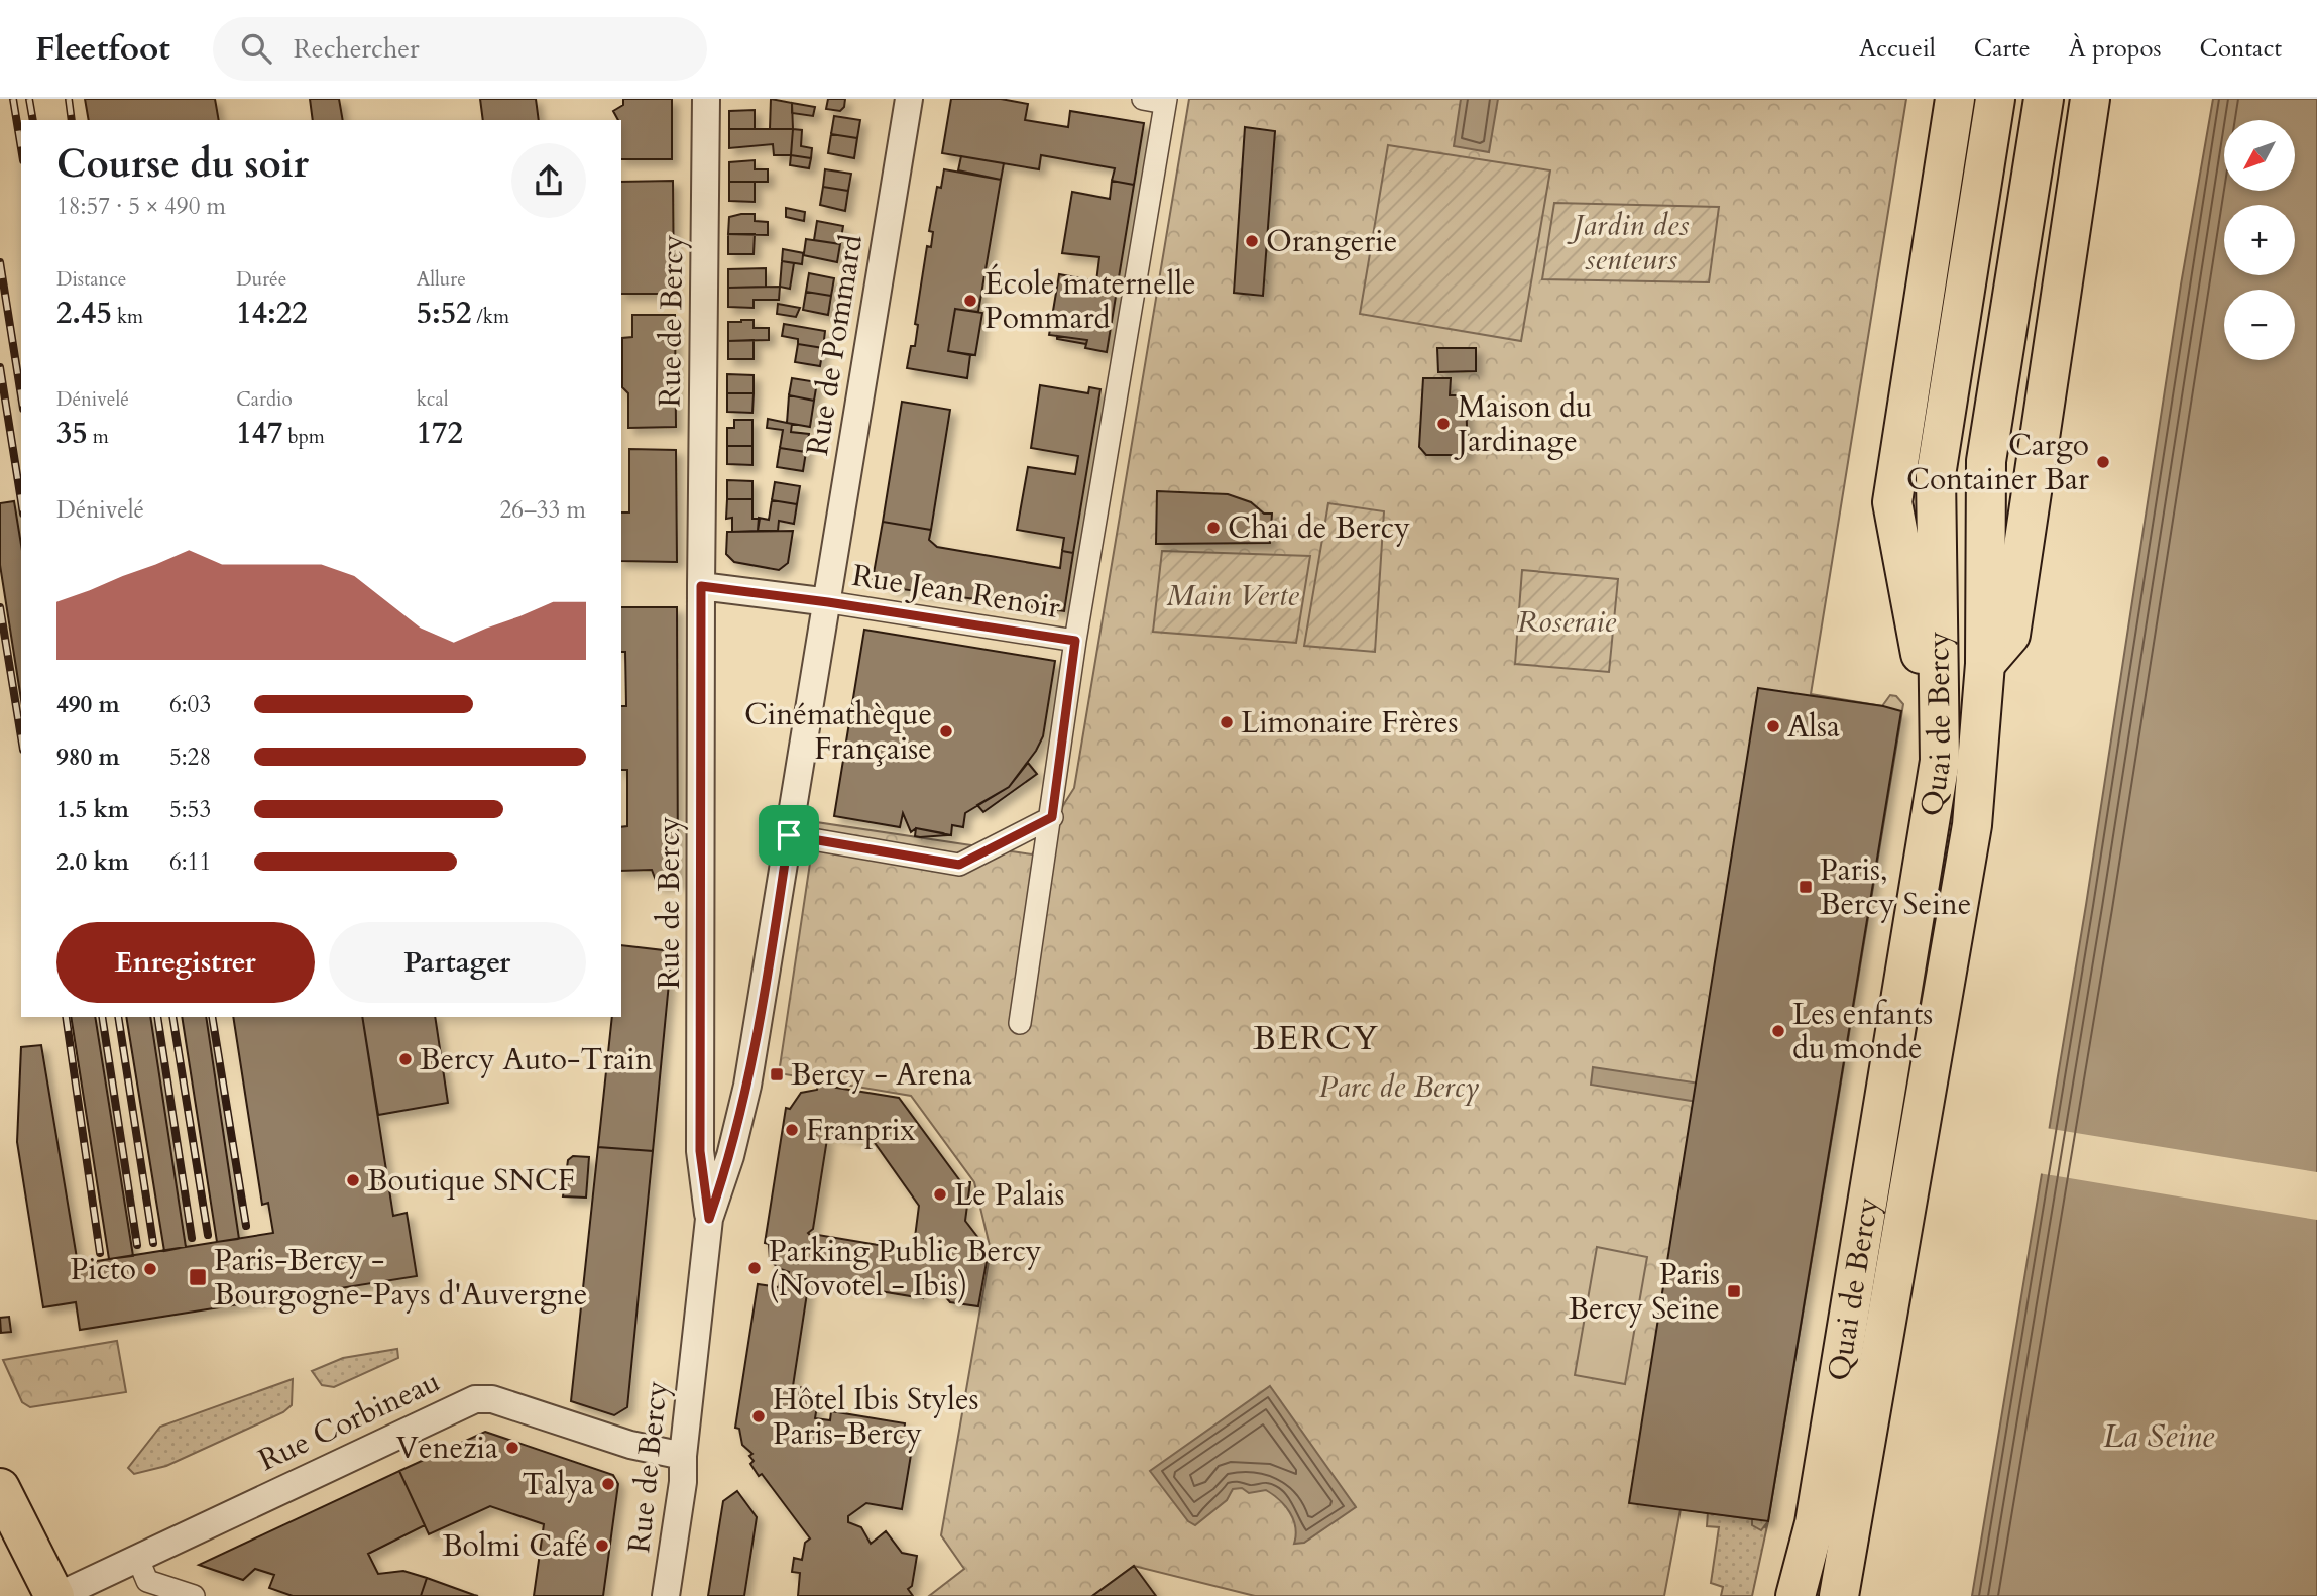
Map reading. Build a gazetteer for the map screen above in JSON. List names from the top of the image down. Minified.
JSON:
{"streets":{"main road":["Quai de Bercy"],"street":["Rue de Bercy","Rue de Pommard","Rue Jean Renoir","Rue Corbineau"]},"crossings":[["Rue de Bercy","Rue de Pommard"],["Rue de Bercy","Rue Jean Renoir"],["Rue de Bercy","Rue Corbineau"],["Rue de Pommard","Rue Jean Renoir"]],"districts":["BERCY"],"water":["La Seine"],"parks":["Jardin des senteurs","Main Verte","Roseraie","Parc de Bercy"],"places":{"other":["Orangerie","École maternelle Pommard","Maison du Jardinage","Cargo Container Bar","Chai de Bercy","Limonaire Frères","Alsa","Cinémathèque Française","Les enfants du monde","Bercy Auto-Train","Franprix","Boutique SNCF","Le Palais","Parking Public Bercy (Novotel - Ibis)","Picto","Hôtel Ibis Styles Paris-Bercy","Venezia","Talya","Bolmi Café"],"transit":["Paris, Bercy Seine","Bercy - Arena","Paris-Bercy - Bourgogne-Pays d'Auvergne","Paris Bercy Seine"]},"north":"bottom left","page":{"header":"Fleetfoot","search":"Rechercher","nav":["Accueil","Carte","À propos","Contact"],"map_buttons":["+","−"],"heading":["Course du soir","18:57 · 5 × 490 m"],"stats":[["Distance","2.45 km"],["Durée","14:22"],["Allure","5:52 /km"],["Dénivelé","35 m"],["Cardio","147 bpm"],["kcal","172"]],"chart":["Dénivelé","26–33 m"],"list":[{"name":"490 m","note":"6:03"},{"name":"980 m","note":"5:28"},{"name":"1.5 km","note":"5:53"},{"name":"2.0 km","note":"6:11"}],"buttons":["Enregistrer","Partager"]}}
